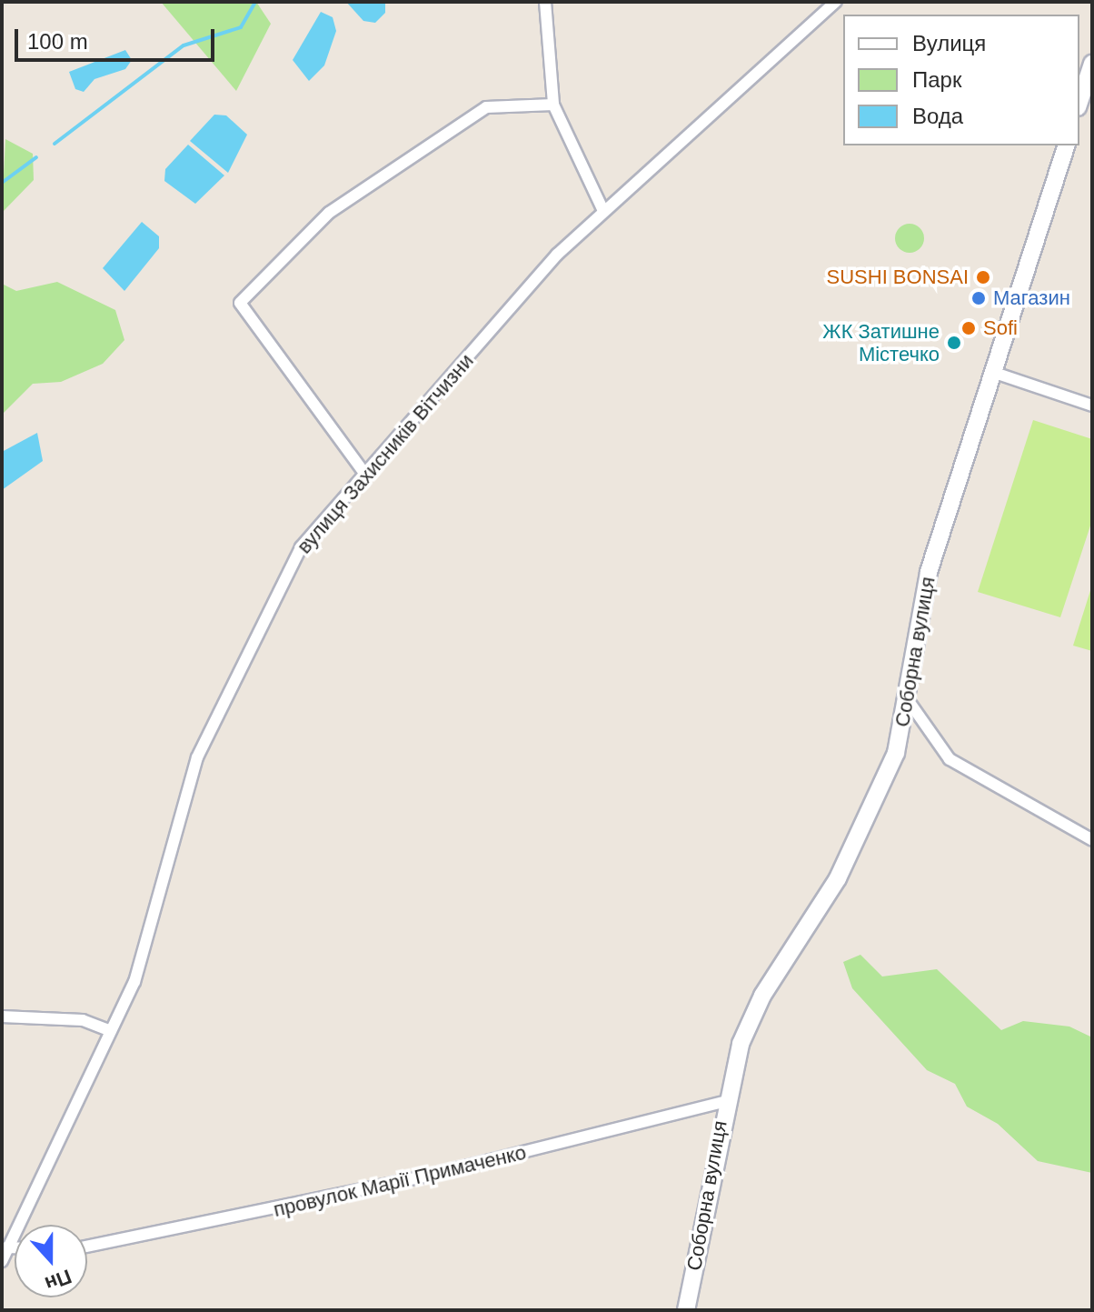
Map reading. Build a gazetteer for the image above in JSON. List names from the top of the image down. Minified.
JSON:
{"streets":{"street":["вулиця Захисників Вітчизни","Соборна вулиця","провулок Марії Примаченко"]},"crossings":[["Соборна вулиця","провулок Марії Примаченко"]],"places":["SUSHI BONSAI","Магазин","Sofi","ЖК Затишне Містечко"],"legend":["Вулиця","Парк","Вода"],"scale_bar":"100 m","north":"bottom"}
